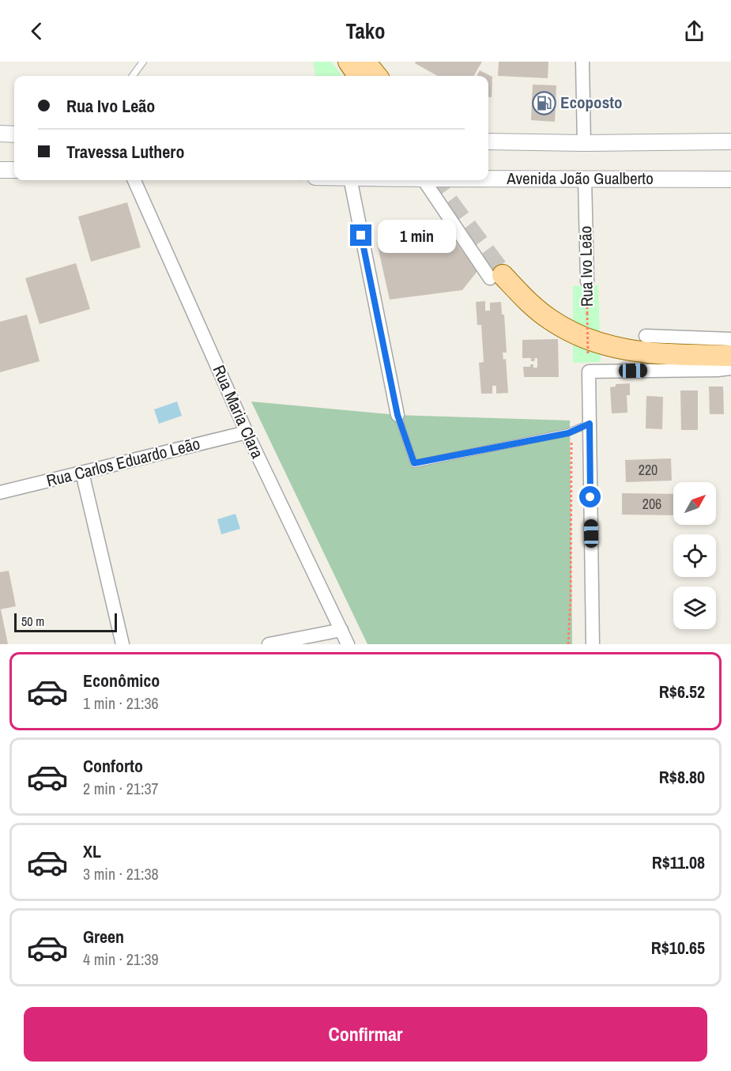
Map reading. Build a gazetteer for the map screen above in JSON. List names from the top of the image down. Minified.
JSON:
{"streets":{"street":["Avenida João Gualberto","Rua Ivo Leão","Rua Maria Clara","Rua Carlos Eduardo Leão"]},"crossings":[["Avenida João Gualberto","Rua Ivo Leão"],["Rua Maria Clara","Rua Carlos Eduardo Leão"]],"places":{"fuel station":["Ecoposto"]},"house_numbers":["220","206"],"scale_bar":"50 m","north":"top right","page":{"header":"Tako","banner":["Rua Ivo Leão","Travessa Luthero"],"bubble":"1 min","scale":"50 m","list":[{"name":"Econômico","note":"1 min · 21:36","value":"R$6.52"},{"name":"Conforto","note":"2 min · 21:37","value":"R$8.80"},{"name":"XL","note":"3 min · 21:38","value":"R$11.08"},{"name":"Green","note":"4 min · 21:39","value":"R$10.65"}],"buttons":"Confirmar"}}
